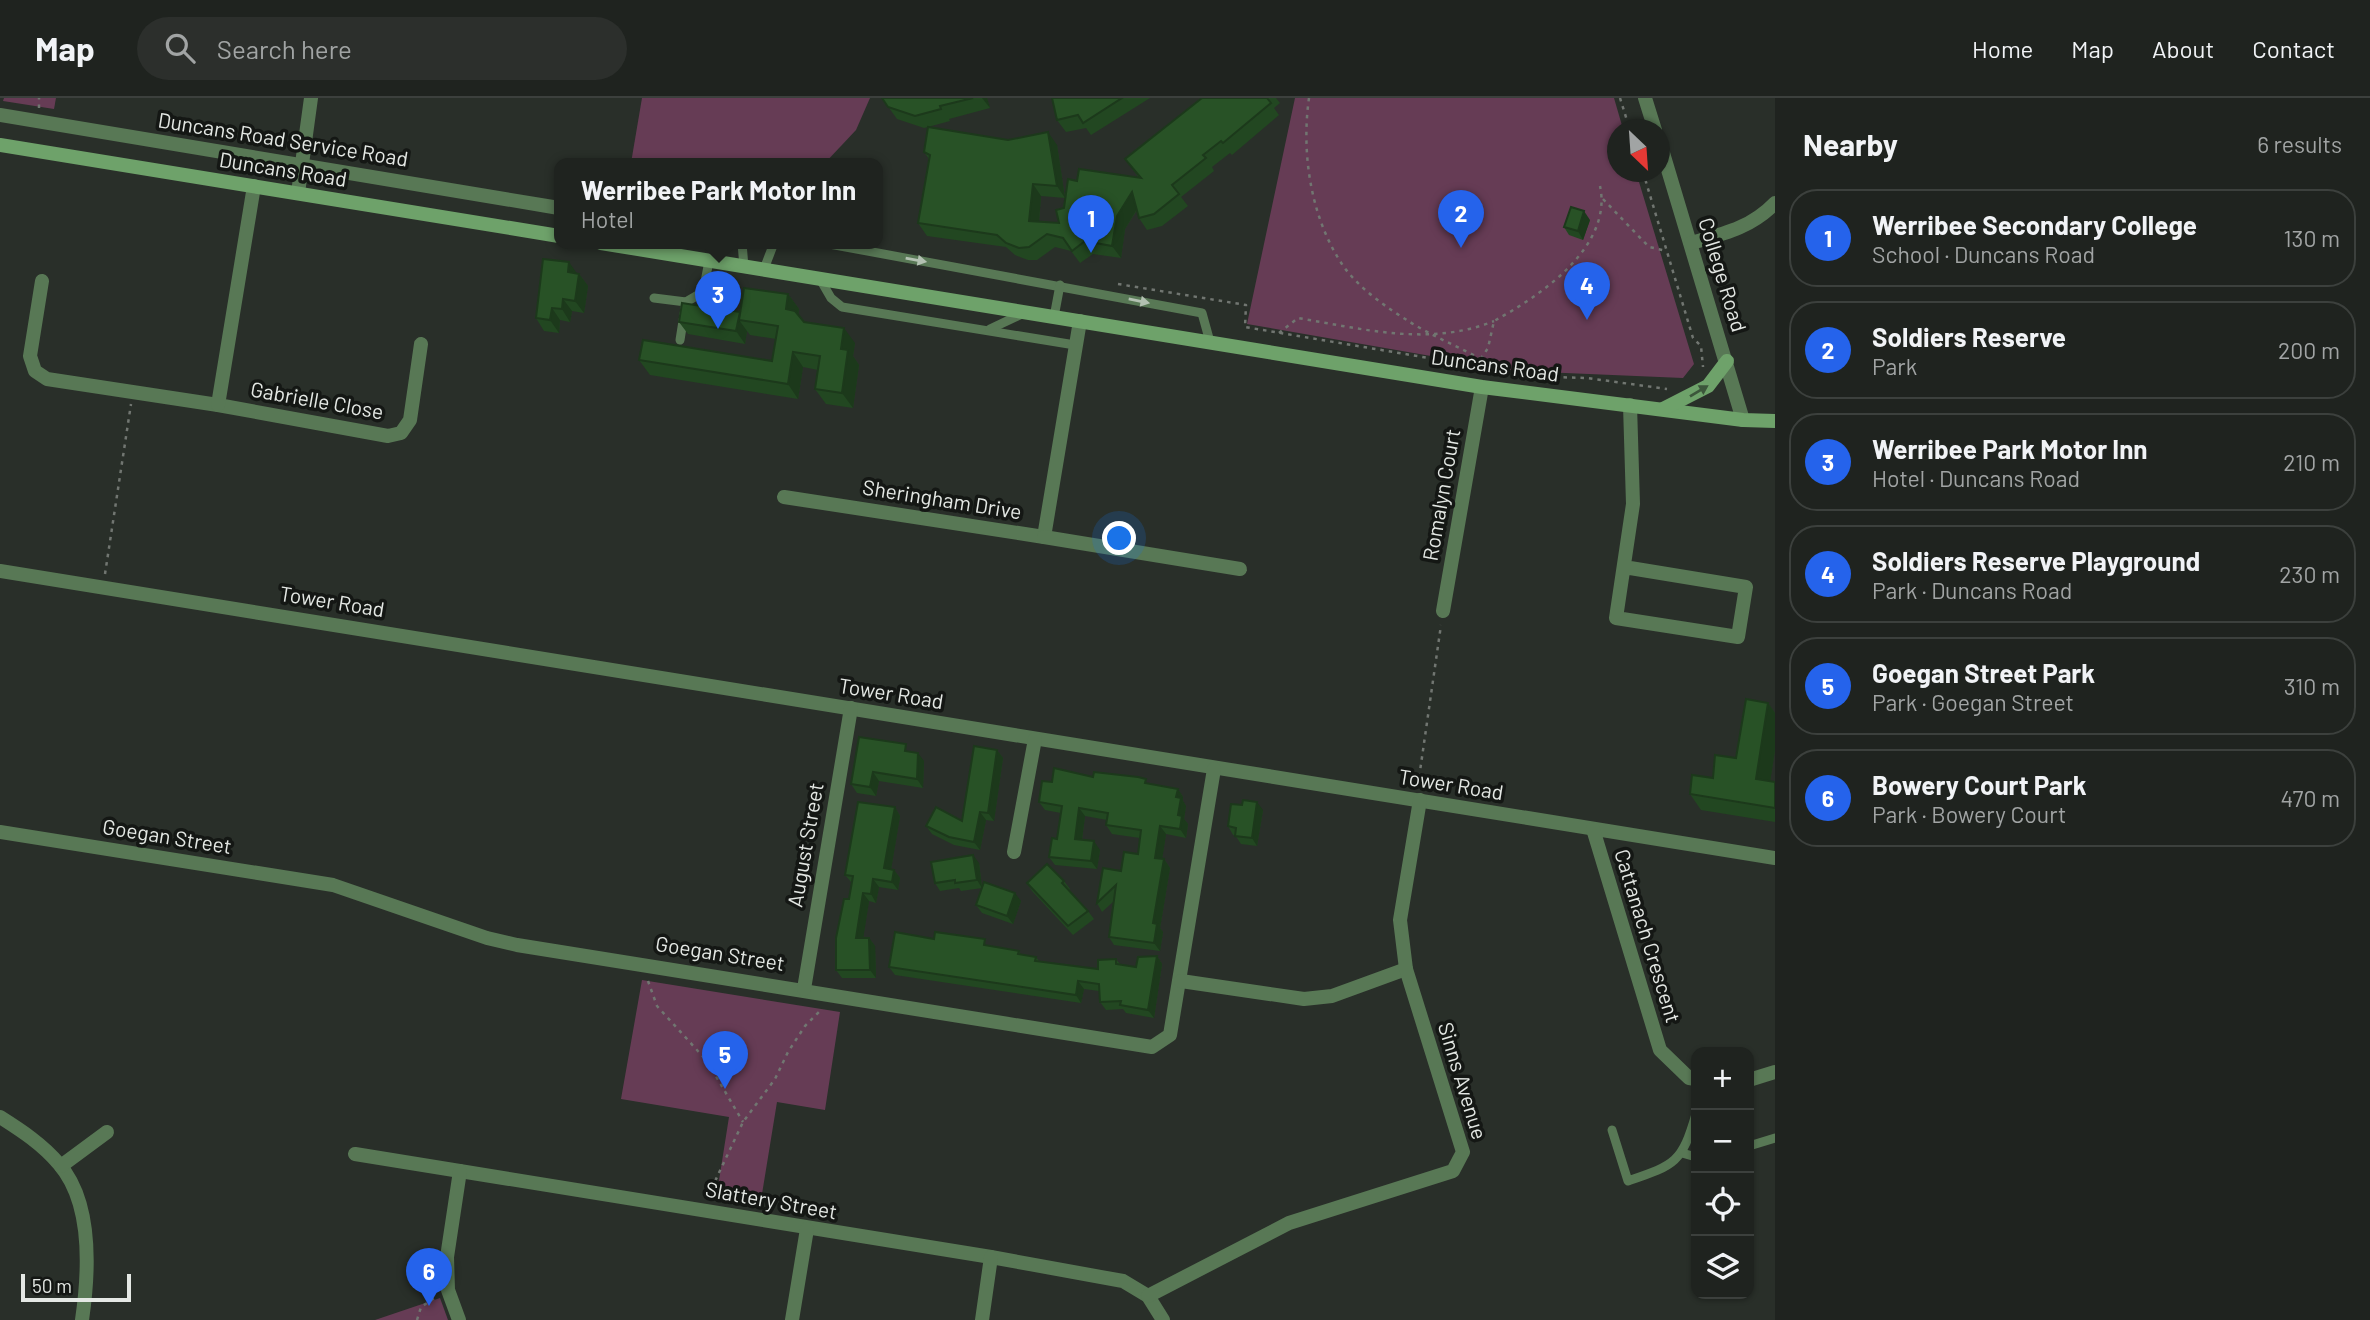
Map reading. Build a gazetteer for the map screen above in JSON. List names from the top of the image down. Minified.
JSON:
{"streets":{"main road":["Duncans Road"],"street":["Duncans Road Service Road","College Road","Gabrielle Close","Romalyn Court","Sheringham Drive","Tower Road","Goegan Street","August Street","Cattanach Crescent","Sinns Avenue","Slattery Street"]},"crossings":[["Duncans Road","College Road"],["Duncans Road","Gabrielle Close"],["Duncans Road","Romalyn Court"],["Duncans Road","Sheringham Drive"],["Tower Road","Goegan Street"],["Tower Road","August Street"],["Tower Road","Cattanach Crescent"],["Tower Road","Sinns Avenue"],["Goegan Street","August Street"],["Sinns Avenue","Slattery Street"]],"scale_bar":"50 m","north":"bottom right","page":{"header":"Map","search":"Search here","nav":["Home","Map","About","Contact"],"heading":["Nearby","6 results"],"popup":["Werribee Park Motor Inn","Hotel"],"list":[{"mark":"1","name":"Werribee Secondary College","note":"School · Duncans Road","value":"130 m"},{"mark":"2","name":"Soldiers Reserve","note":"Park","value":"200 m"},{"mark":"3","name":"Werribee Park Motor Inn","note":"Hotel · Duncans Road","value":"210 m"},{"mark":"4","name":"Soldiers Reserve Playground","note":"Park · Duncans Road","value":"230 m"},{"mark":"5","name":"Goegan Street Park","note":"Park · Goegan Street","value":"310 m"},{"mark":"6","name":"Bowery Court Park","note":"Park · Bowery Court","value":"470 m"}],"pins":["2","1","4","3","5","6"],"map_buttons":["+","−"],"scale":"50 m"}}
